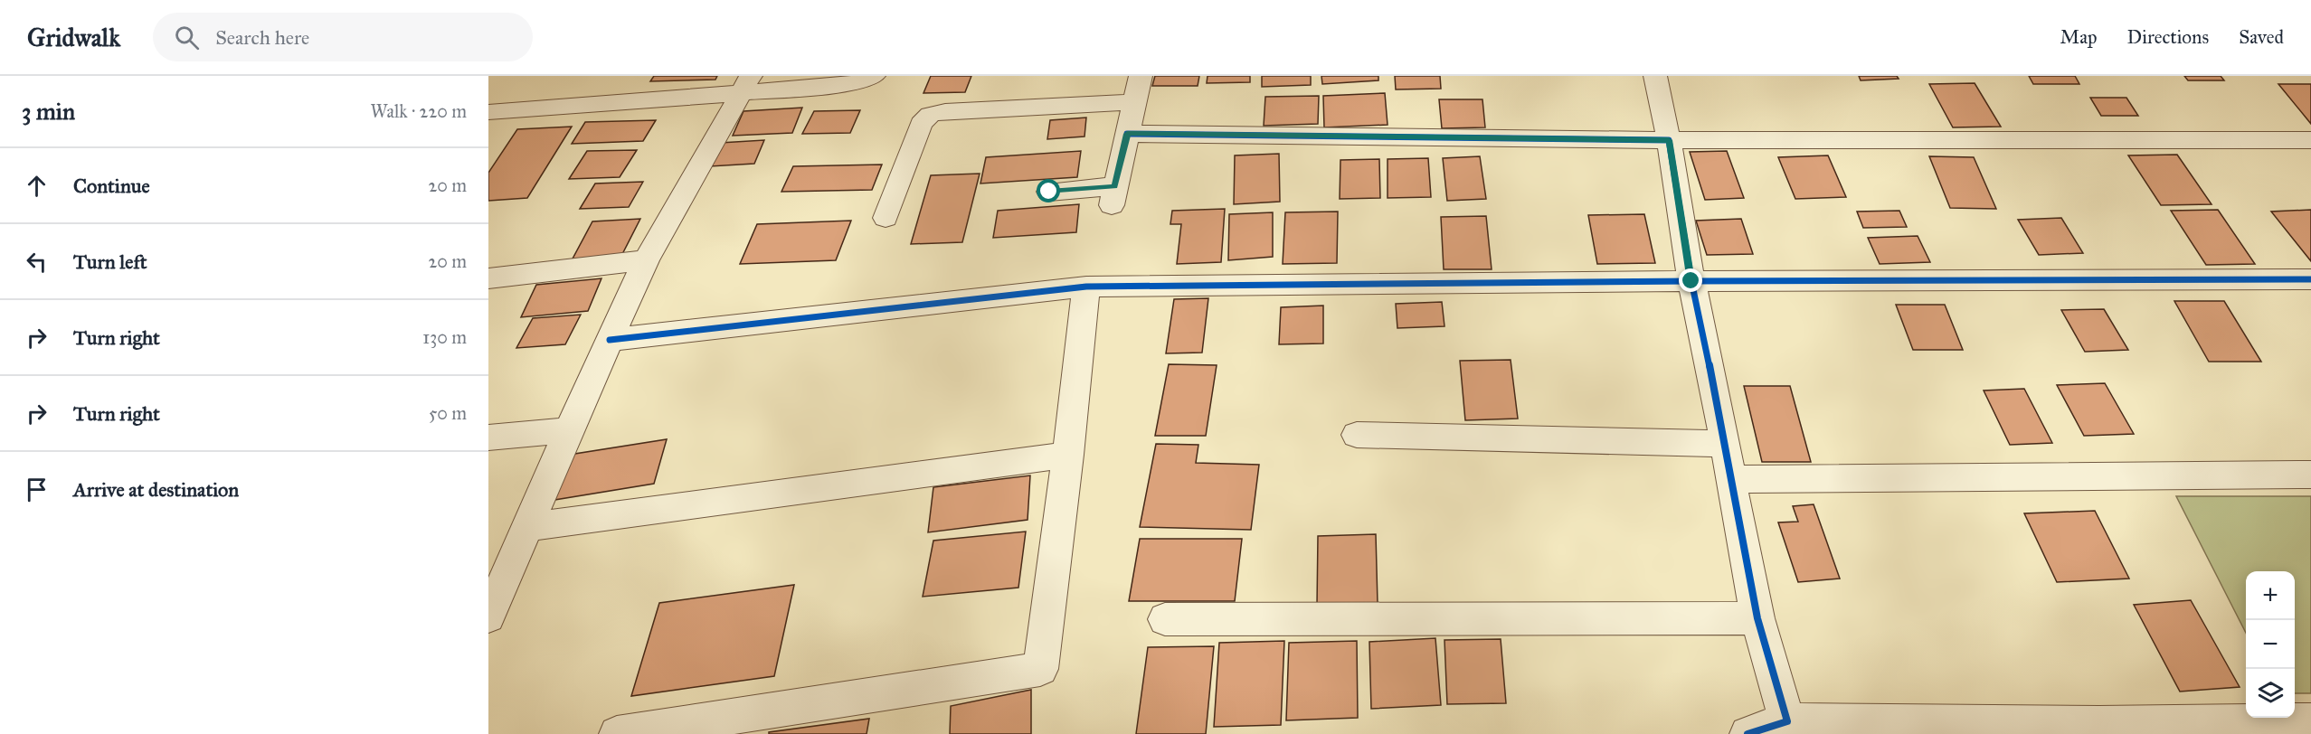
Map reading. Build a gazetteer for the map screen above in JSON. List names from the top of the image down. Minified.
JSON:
{"page":{"header":"Gridwalk","search":"Search here","nav":["Map","Directions","Saved"],"heading":["3 min","Walk · 220 m"],"list":[["Continue","20 m"],["Turn left","20 m"],["Turn right","130 m"],["Turn right","50 m"],"Arrive at destination"],"map_buttons":["+","−"]}}
